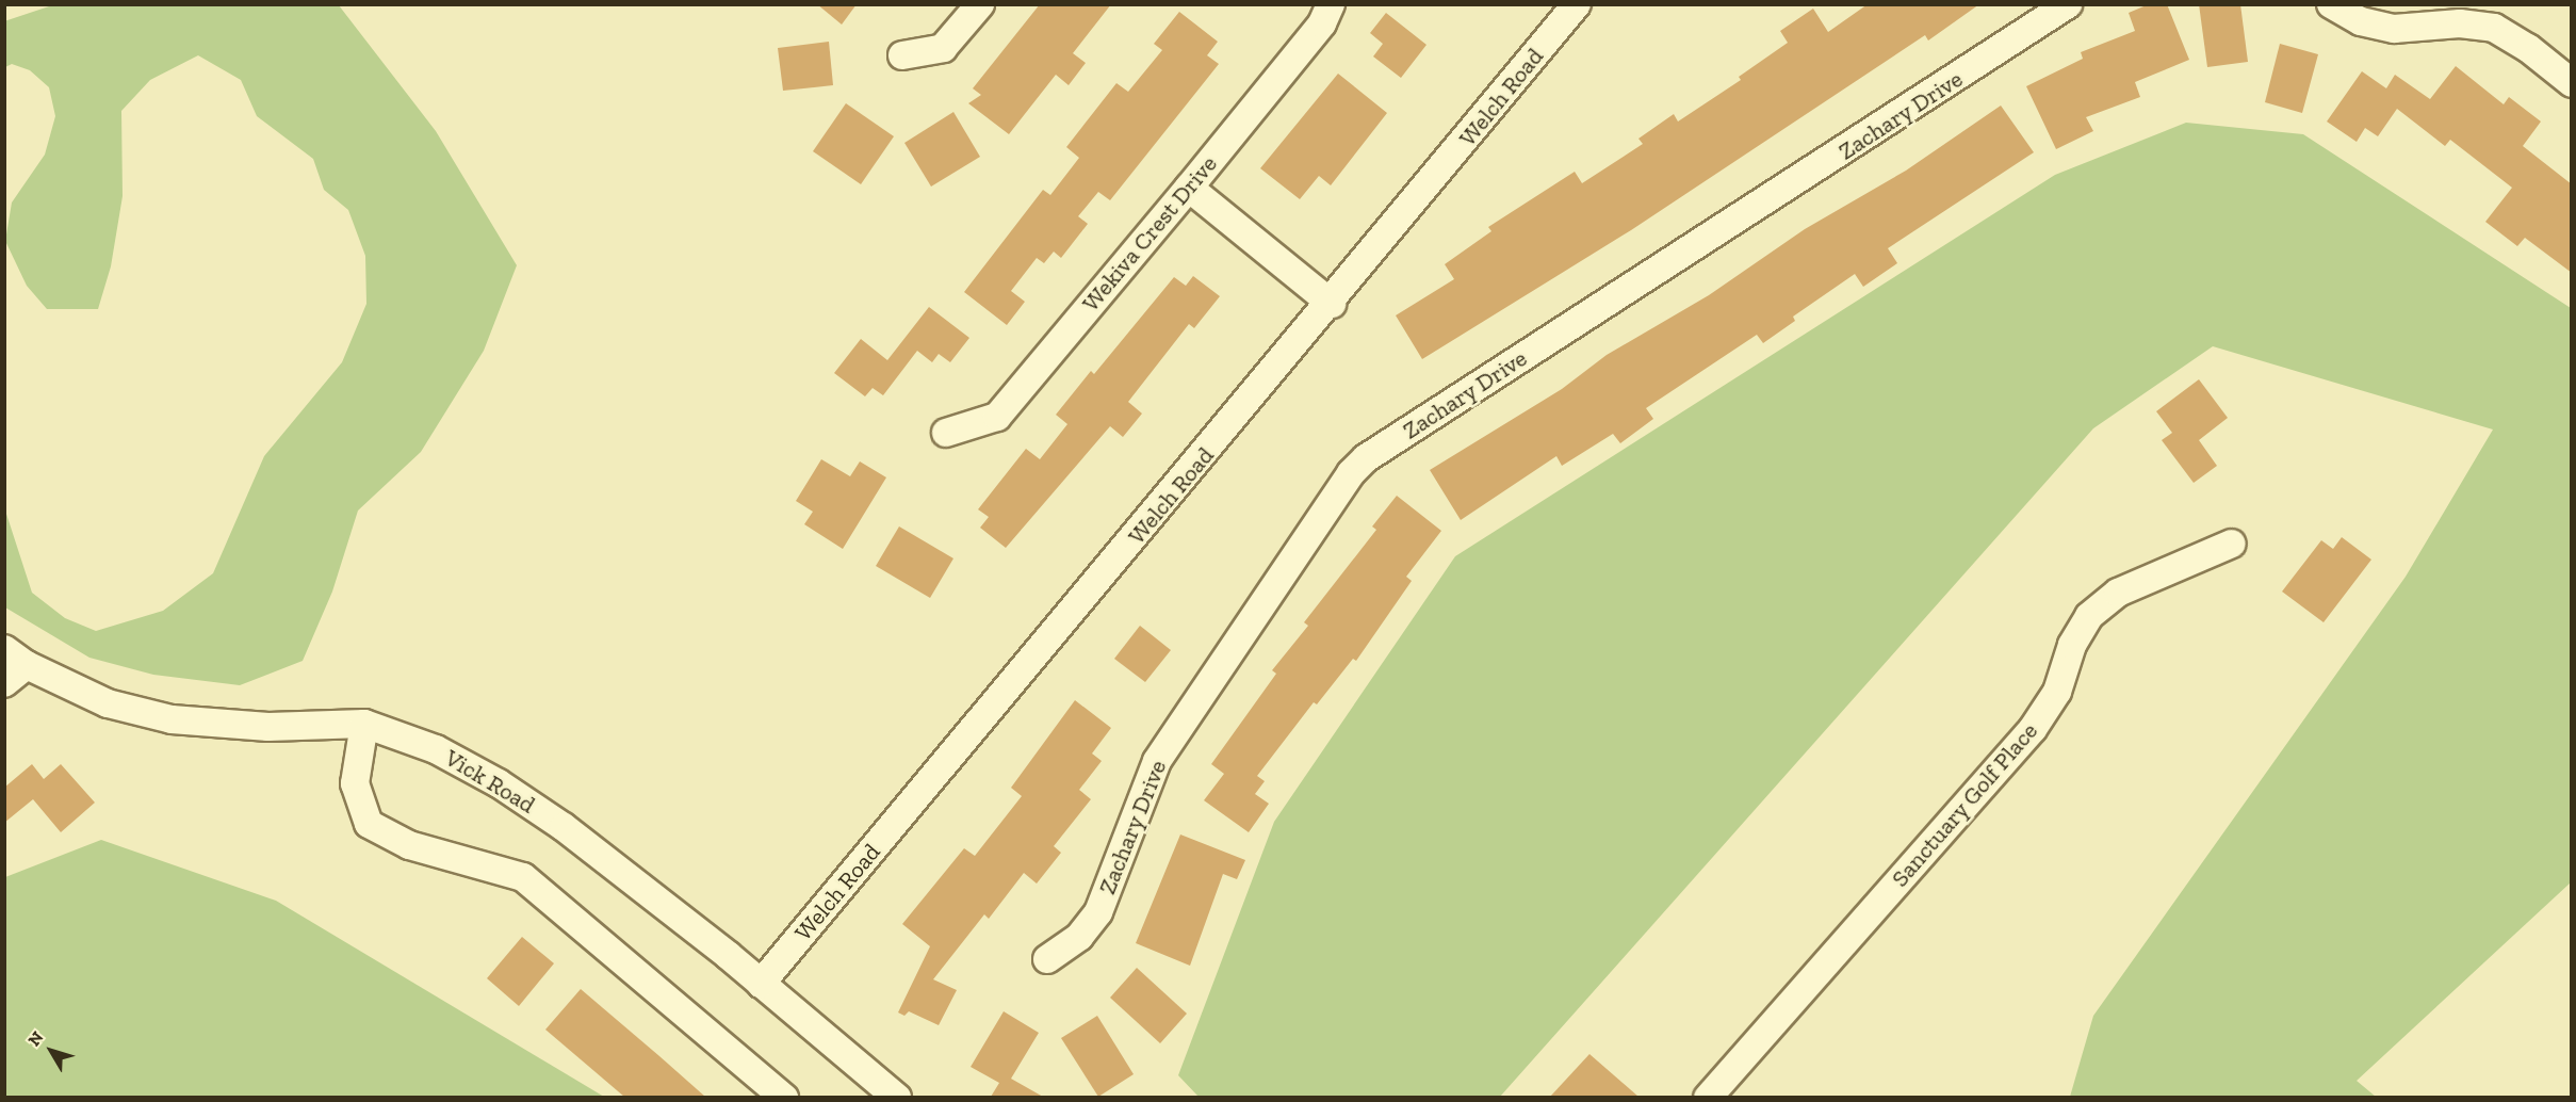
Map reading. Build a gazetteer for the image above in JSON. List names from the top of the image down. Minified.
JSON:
{"streets":{"street":["Welch Road","Zachary Drive","Wekiva Crest Drive","Vick Road","Sanctuary Golf Place"]},"crossings":[["Welch Road","Vick Road"]],"north":"top left"}
